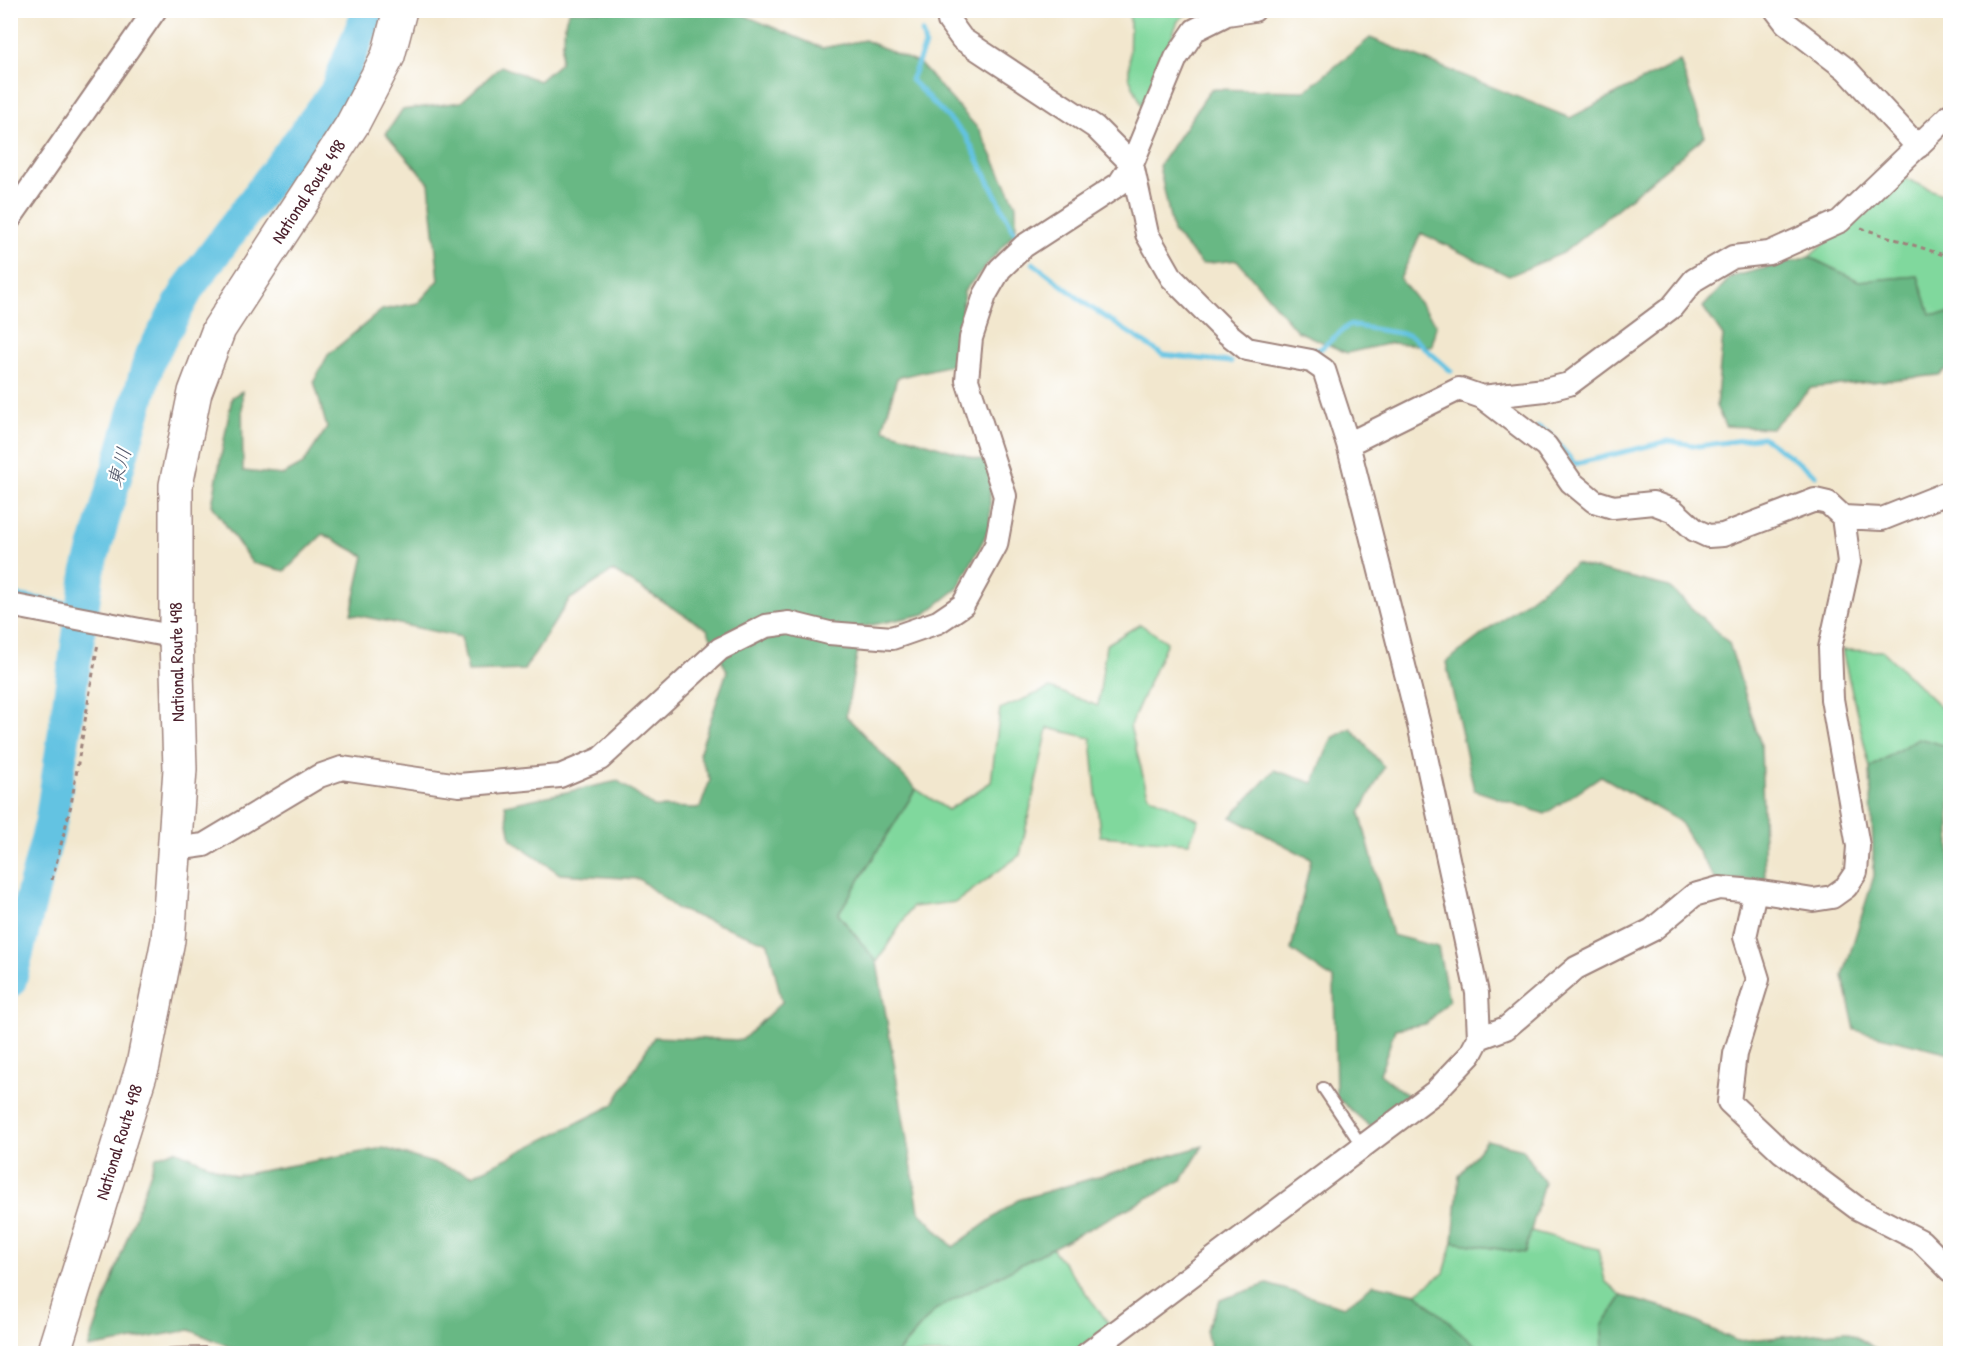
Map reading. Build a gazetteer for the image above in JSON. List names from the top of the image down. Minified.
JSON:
{"streets":{"highway":["National Route 498"]},"water":["東川"]}
